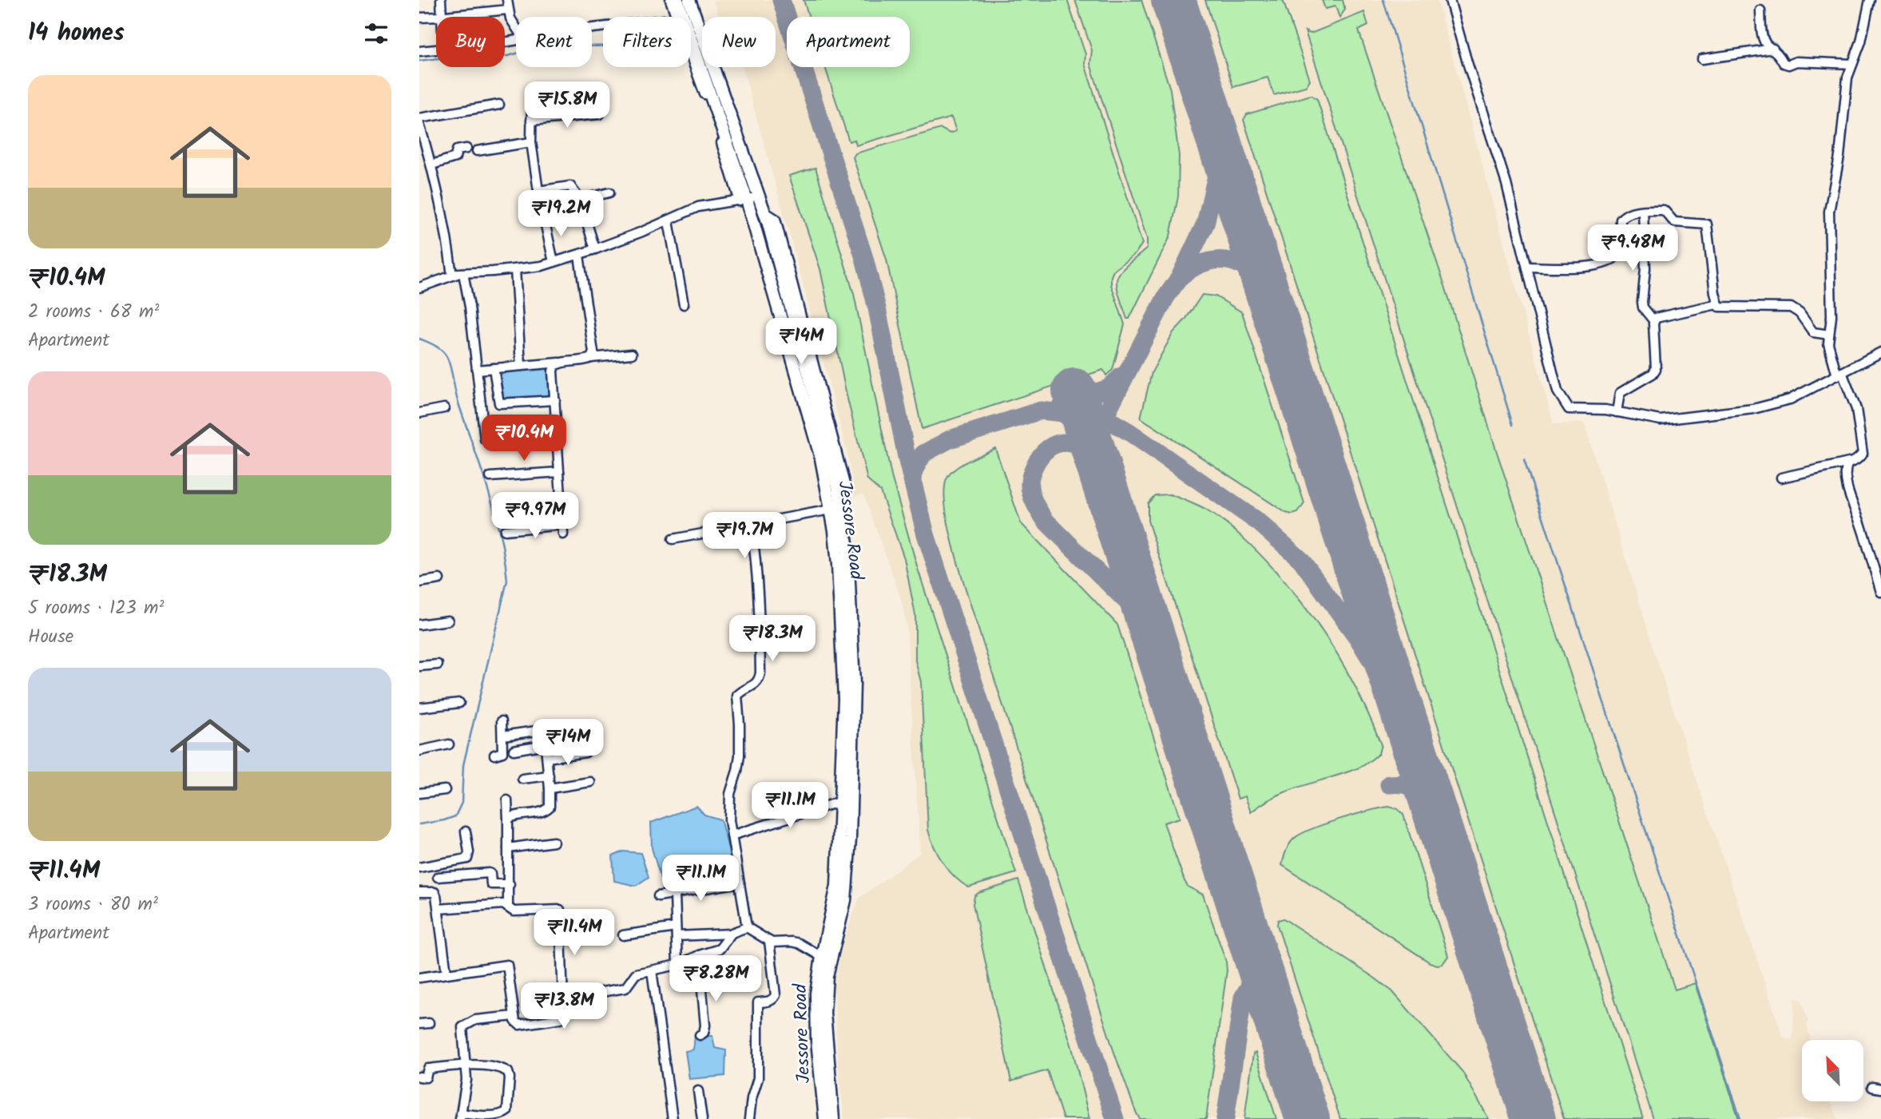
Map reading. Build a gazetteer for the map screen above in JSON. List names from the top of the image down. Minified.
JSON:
{"streets":{"highway":["Jessore Road"]},"north":"top left","page":{"heading":"14 homes","chip":["Buy","Rent","Filters","New","Apartment"],"list":[{"name":"₹10.4M","note":"2 rooms · 68 m² · Apartment"},{"name":"₹18.3M","note":"5 rooms · 123 m² · House"},{"name":"₹11.4M","note":"3 rooms · 80 m² · Apartment"}],"price":["₹15.8M","₹19.2M","₹9.48M","₹14M","₹10.4M","₹9.97M","₹19.7M","₹18.3M","₹14M","₹11.1M","₹11.1M","₹11.4M","₹8.28M","₹13.8M"]}}
